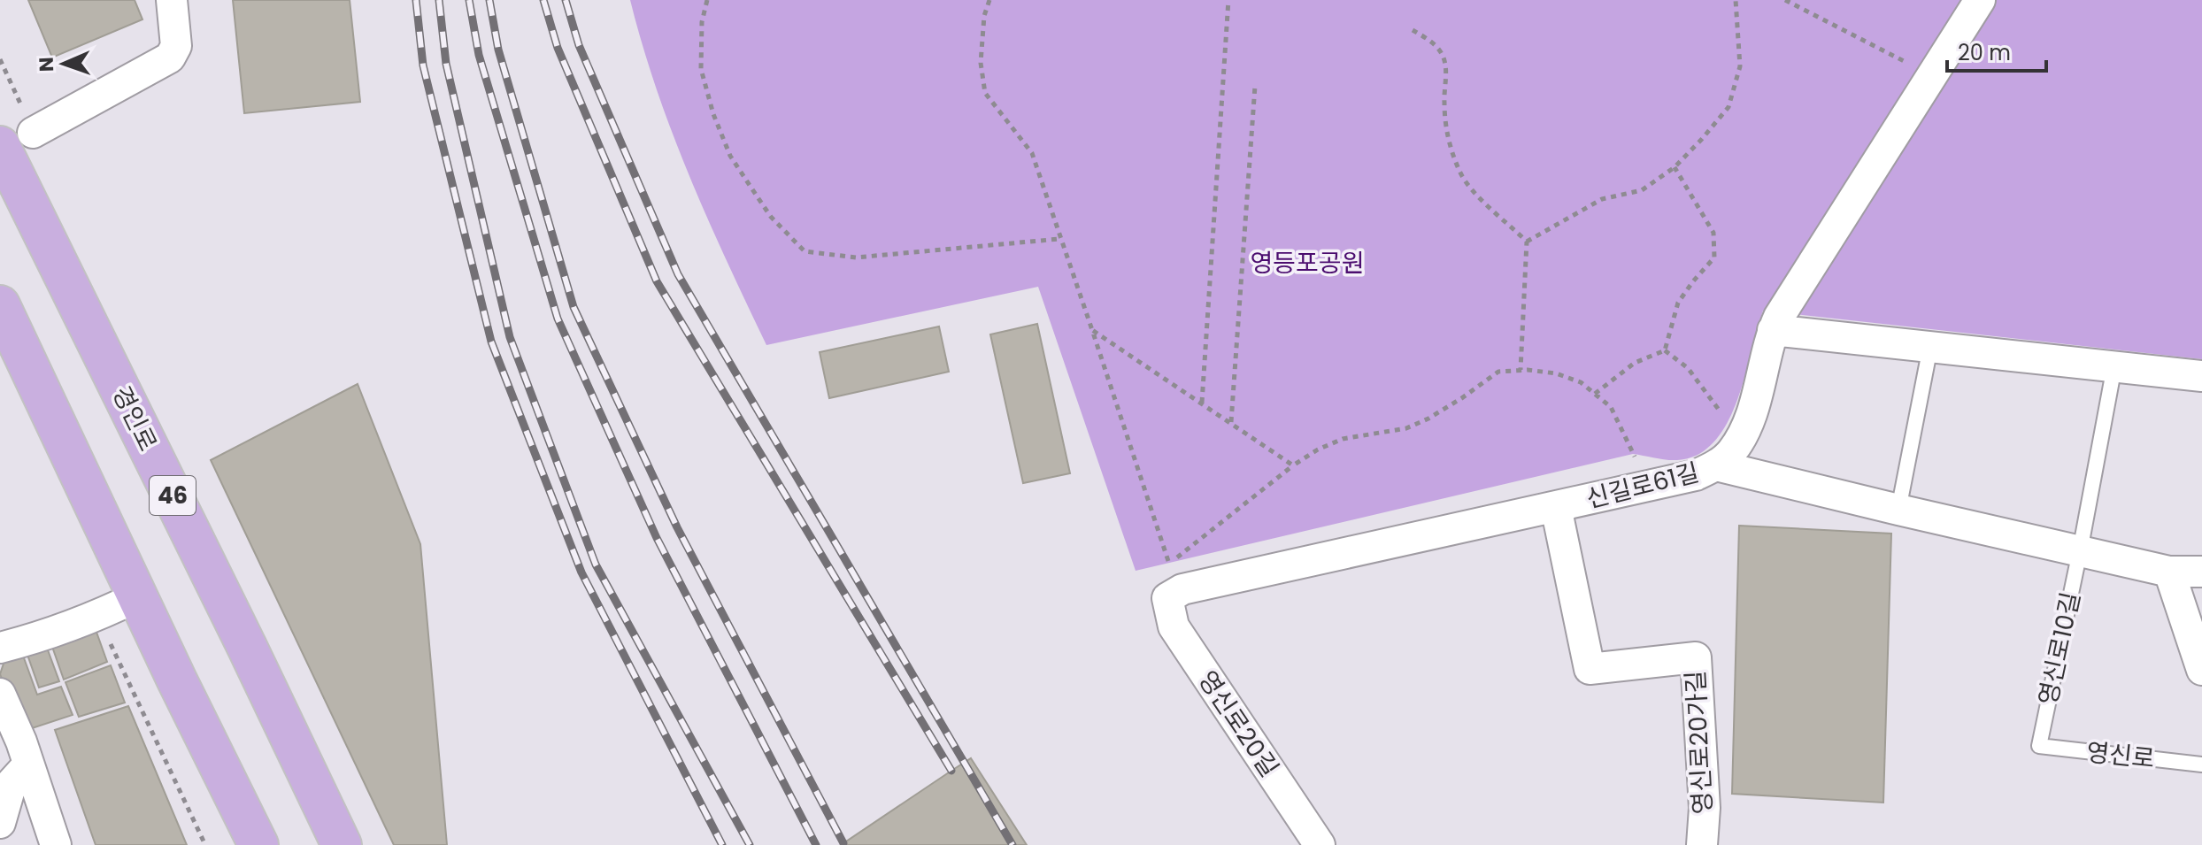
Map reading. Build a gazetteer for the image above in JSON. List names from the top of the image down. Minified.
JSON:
{"streets":{"main road":["경인로","46"],"street":["신길로61길","영신로20길","영신로20가길"],"lane":["영신로10길","영신로"]},"crossings":[["신길로61길","영신로20길"],["신길로61길","영신로20가길"],["영신로10길","영신로"]],"parks":["영등포공원"],"scale_bar":"20 m","north":"left"}
